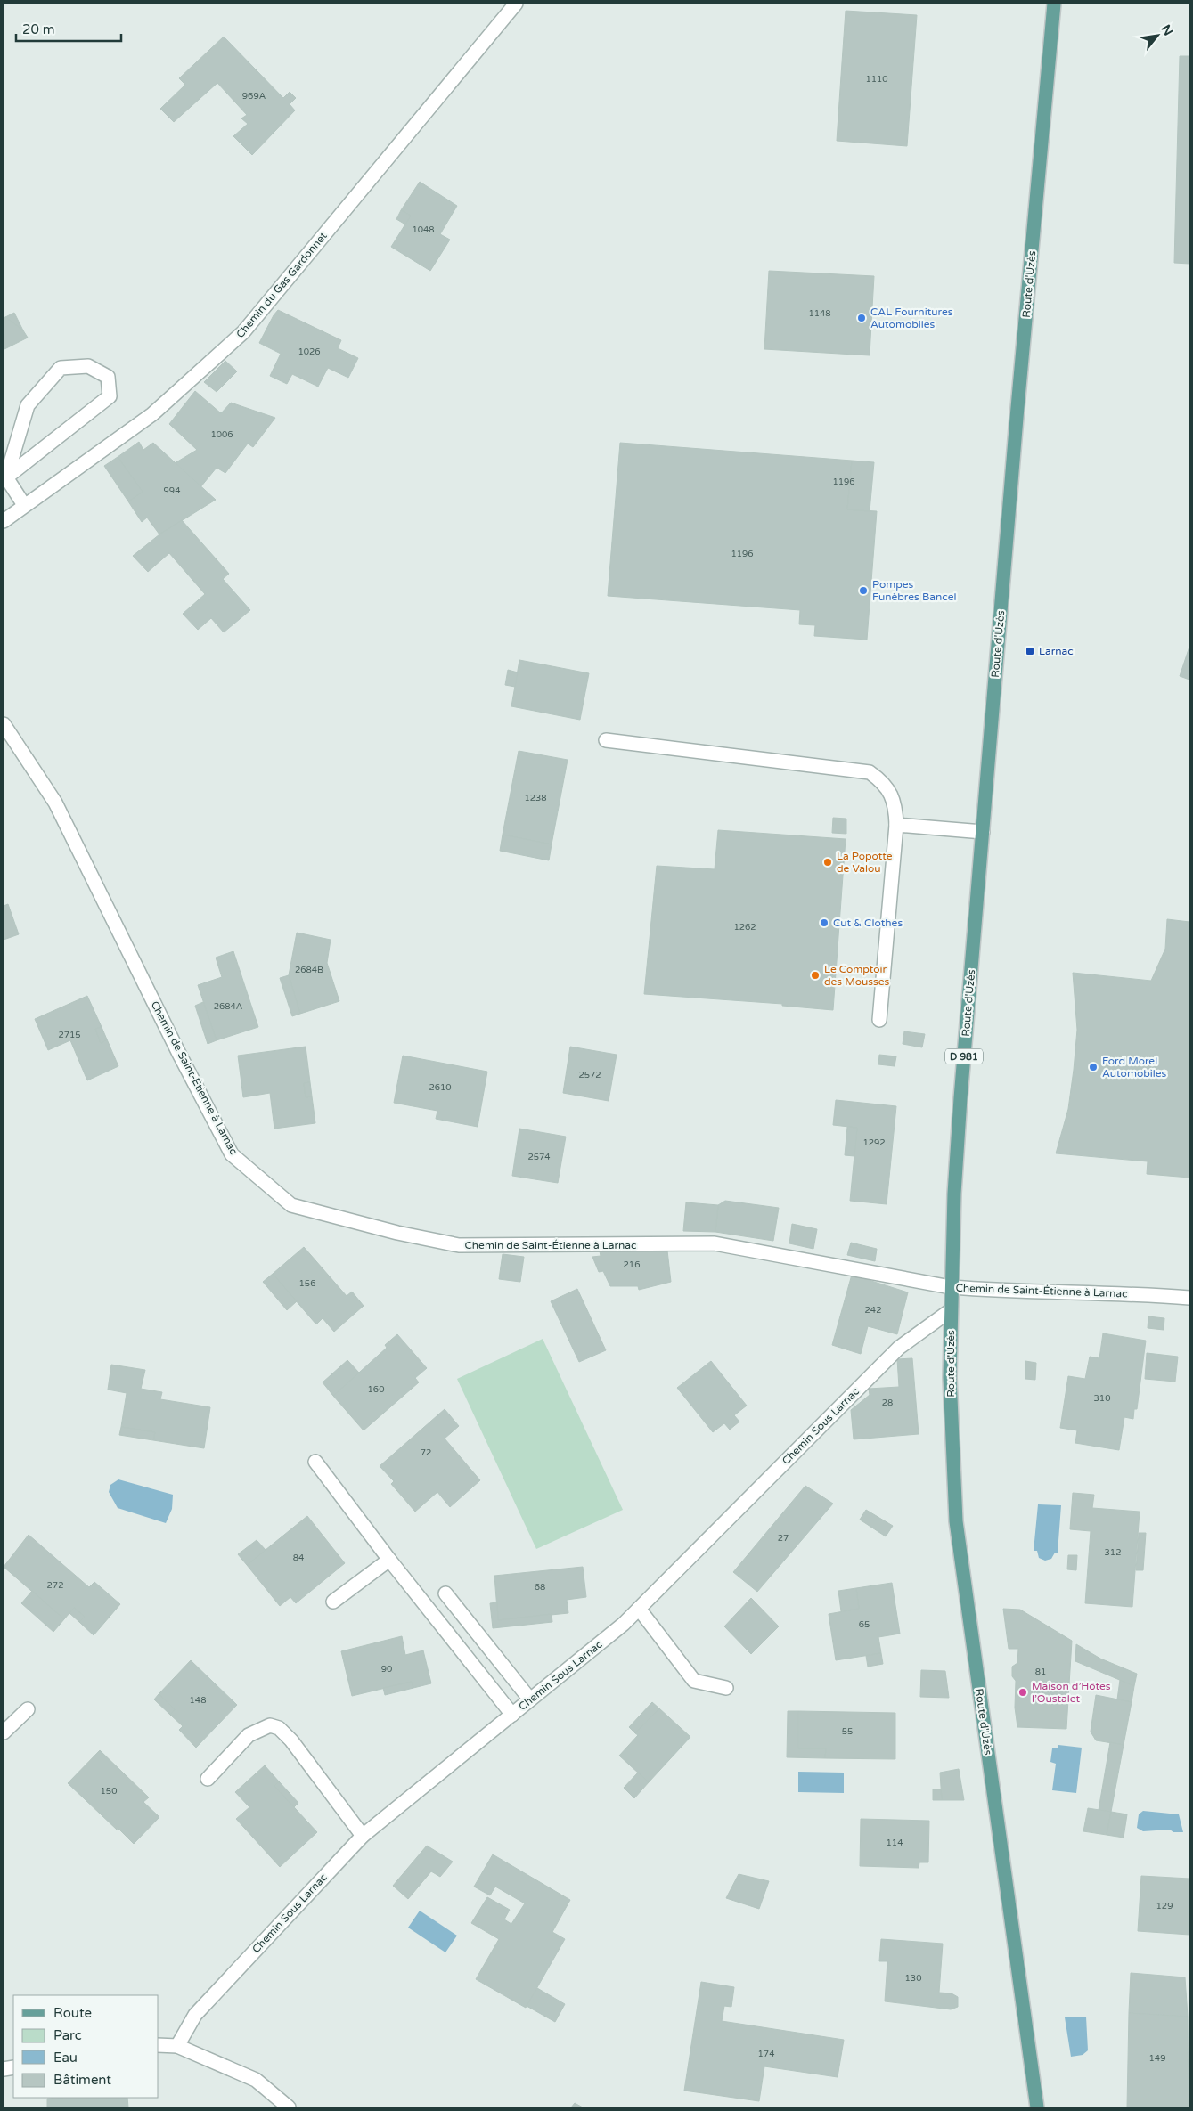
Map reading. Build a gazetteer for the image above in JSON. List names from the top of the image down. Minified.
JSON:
{"streets":{"main road":["Route d'Uzès","D 981"],"street":["Chemin du Gas Gardonnet","Chemin de Saint-Étienne à Larnac","Chemin Sous Larnac"]},"crossings":[["Route d'Uzès","Chemin de Saint-Étienne à Larnac"],["Route d'Uzès","Chemin Sous Larnac"]],"places":{"other":["CAL Fournitures Automobiles","Pompes Funèbres Bancel","La Popotte de Valou","Cut & Clothes","Le Comptoir des Mousses","Ford Morel Automobiles","Maison d’Hôtes l’Oustalet"],"transit":["Larnac"]},"house_numbers":["1110","969A","1048","1148","1026","1006","1196","994","1196","1238","1262","2684B","2684A","2715","2572","2610","1292","2574","216","156","242","160","310","28","72","27","312","84","272","68","65","90","81","148","55","150","114","129","130","174","149"],"legend":["Route","Parc","Eau","Bâtiment"],"scale_bar":"20 m","north":"top right"}
